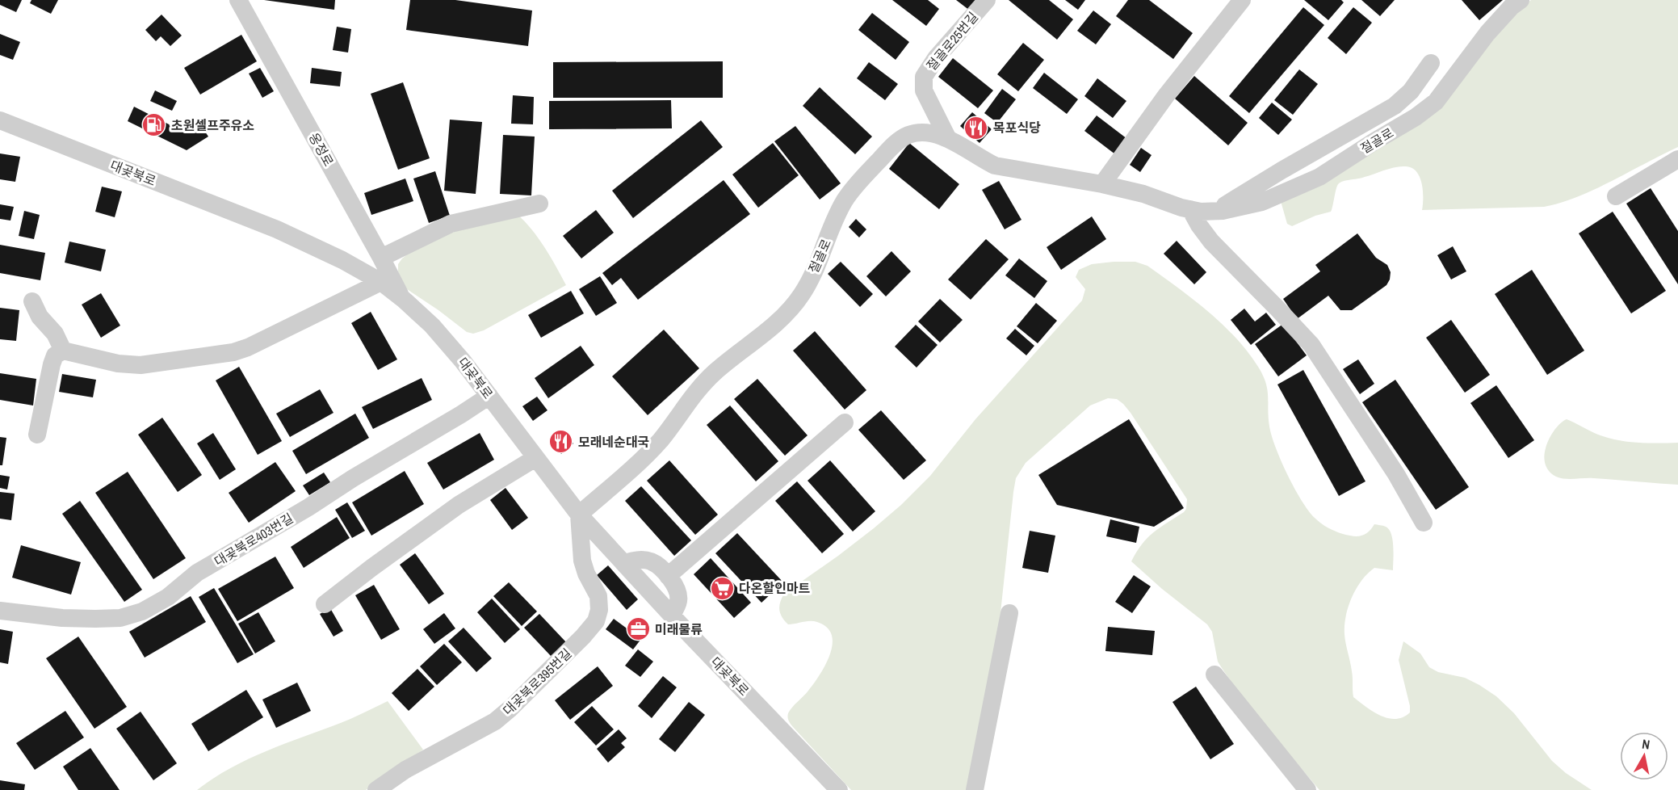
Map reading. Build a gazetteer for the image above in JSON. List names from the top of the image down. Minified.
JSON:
{"streets":{"street":["절골로25번길","절골로","옹정로","대곶북로","대곶북로403번길","대곶북로395번길"]},"crossings":[["절골로25번길","절골로"],["절골로","대곶북로"],["절골로","대곶북로395번길"],["옹정로","대곶북로"],["대곶북로","대곶북로403번길"],["대곶북로","대곶북로395번길"]],"places":{"fuel station":["초원셀프주유소"],"restaurant":["목포식당","모래네순대국"],"supermarket":["다온할인마트"],"office":["미래물류"]},"north":"top"}
